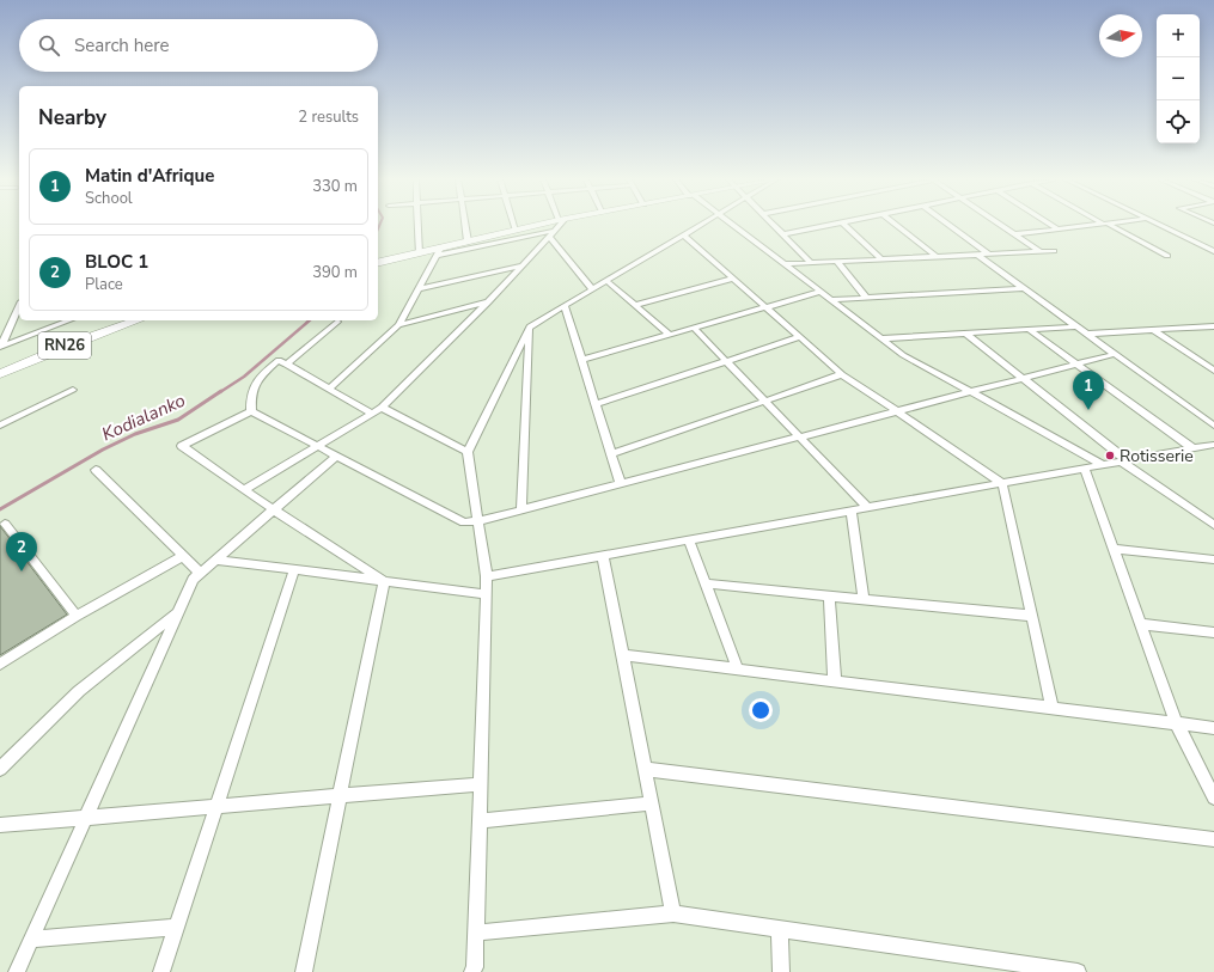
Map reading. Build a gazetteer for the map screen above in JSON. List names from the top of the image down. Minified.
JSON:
{"streets":{"main road":["RN26"]},"water":["Kodialanko"],"places":["Rotisserie"],"north":"right","page":{"map_buttons":["+","−"],"search":"Search here","heading":["Nearby","2 results"],"list":[{"mark":"1","name":"Matin d'Afrique","note":"School","value":"330 m"},{"mark":"2","name":"BLOC 1","note":"Place","value":"390 m"}],"pins":["1","2"]}}
